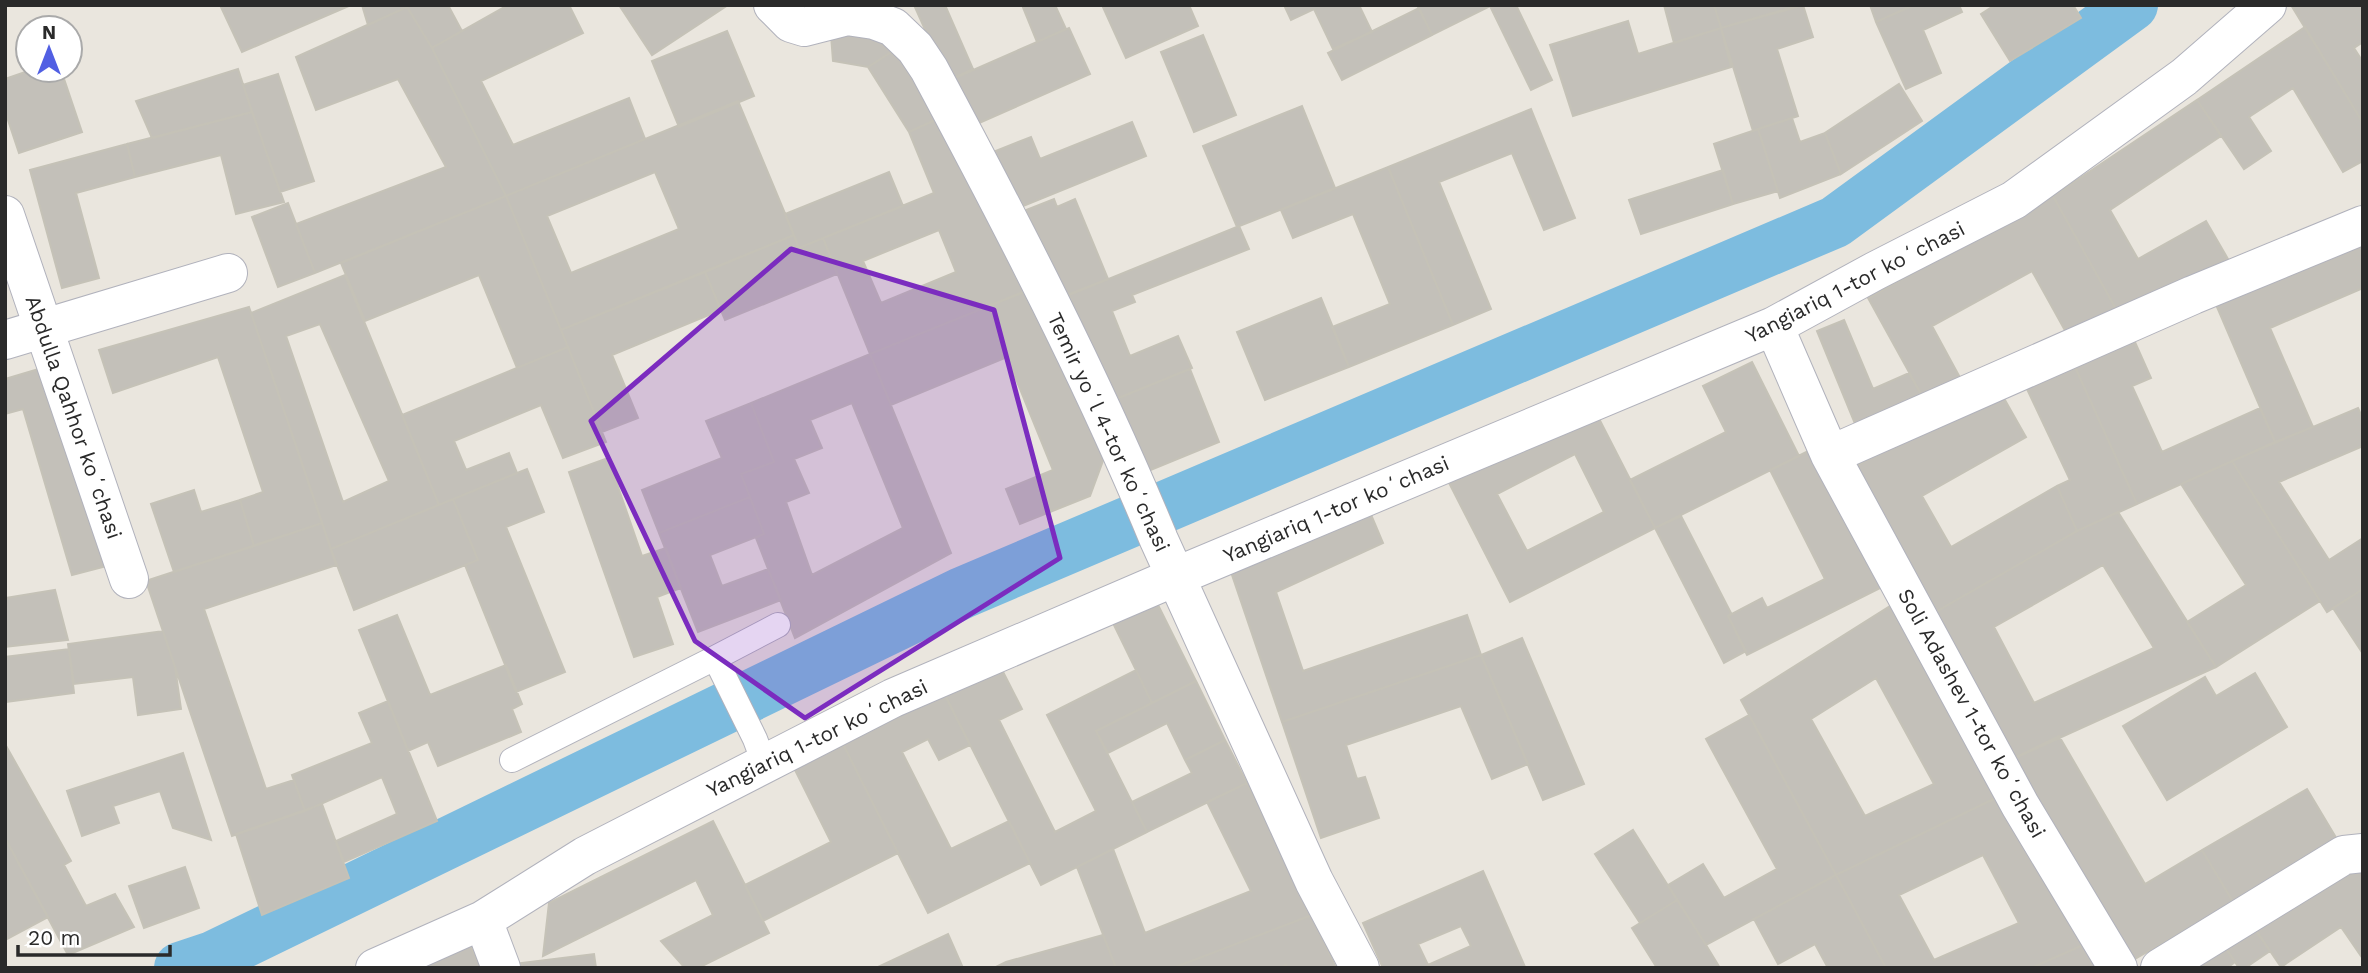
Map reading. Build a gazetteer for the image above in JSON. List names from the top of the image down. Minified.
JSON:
{"streets":{"street":["Yangiariq 1-tor koʻchasi","Abdulla Qahhor koʻchasi","Temir yoʻl 4-tor koʻchasi","Soli Adashev 1-tor koʻchasi"]},"crossings":[["Yangiariq 1-tor koʻchasi","Temir yoʻl 4-tor koʻchasi"],["Yangiariq 1-tor koʻchasi","Soli Adashev 1-tor koʻchasi"]],"scale_bar":"20 m","north":"top"}
